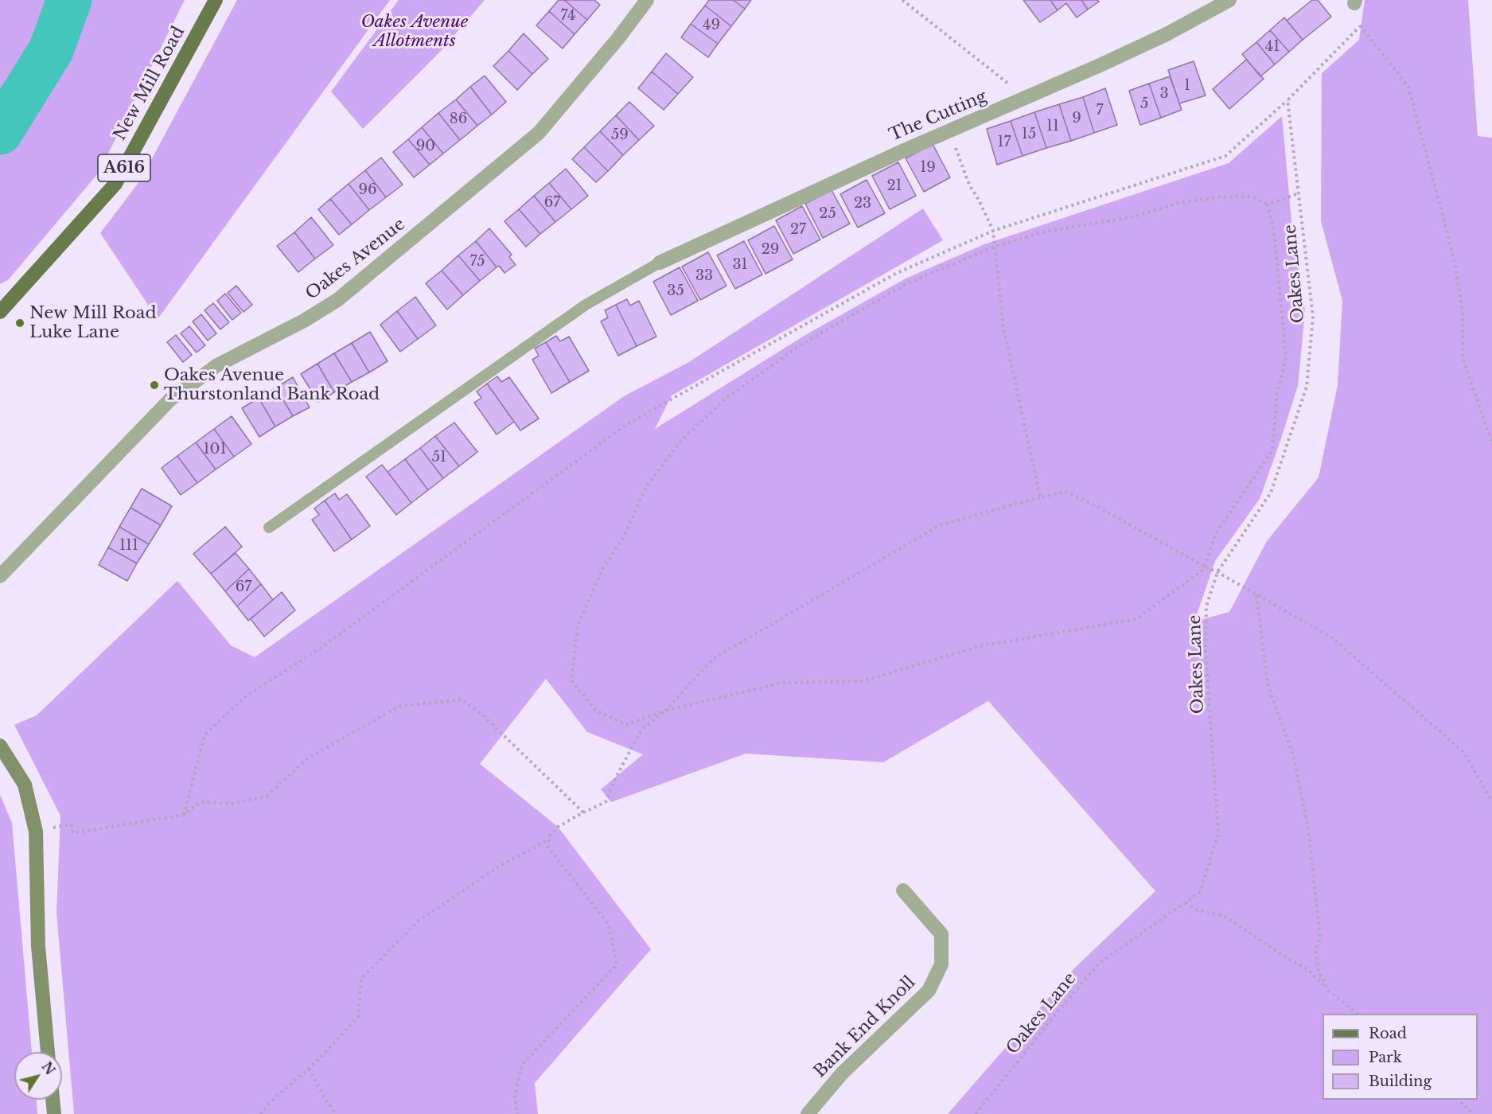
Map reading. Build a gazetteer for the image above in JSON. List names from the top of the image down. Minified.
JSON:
{"streets":{"main road":["New Mill Road","A616"],"street":["The Cutting","Oakes Avenue","Bank End Knoll"],"path":["Oakes Lane"]},"parks":["Oakes Avenue Allotments"],"places":["New Mill Road Luke Lane","Oakes Avenue Thurstonland Bank Road"],"house_numbers":["74","49","41","1","3","5","7","9","86","11","15","59","17","90","19","21","96","67","23","25","27","29","75","31","33","35","101","51","111","67"],"legend":["Road","Park","Building"],"north":"top right"}
